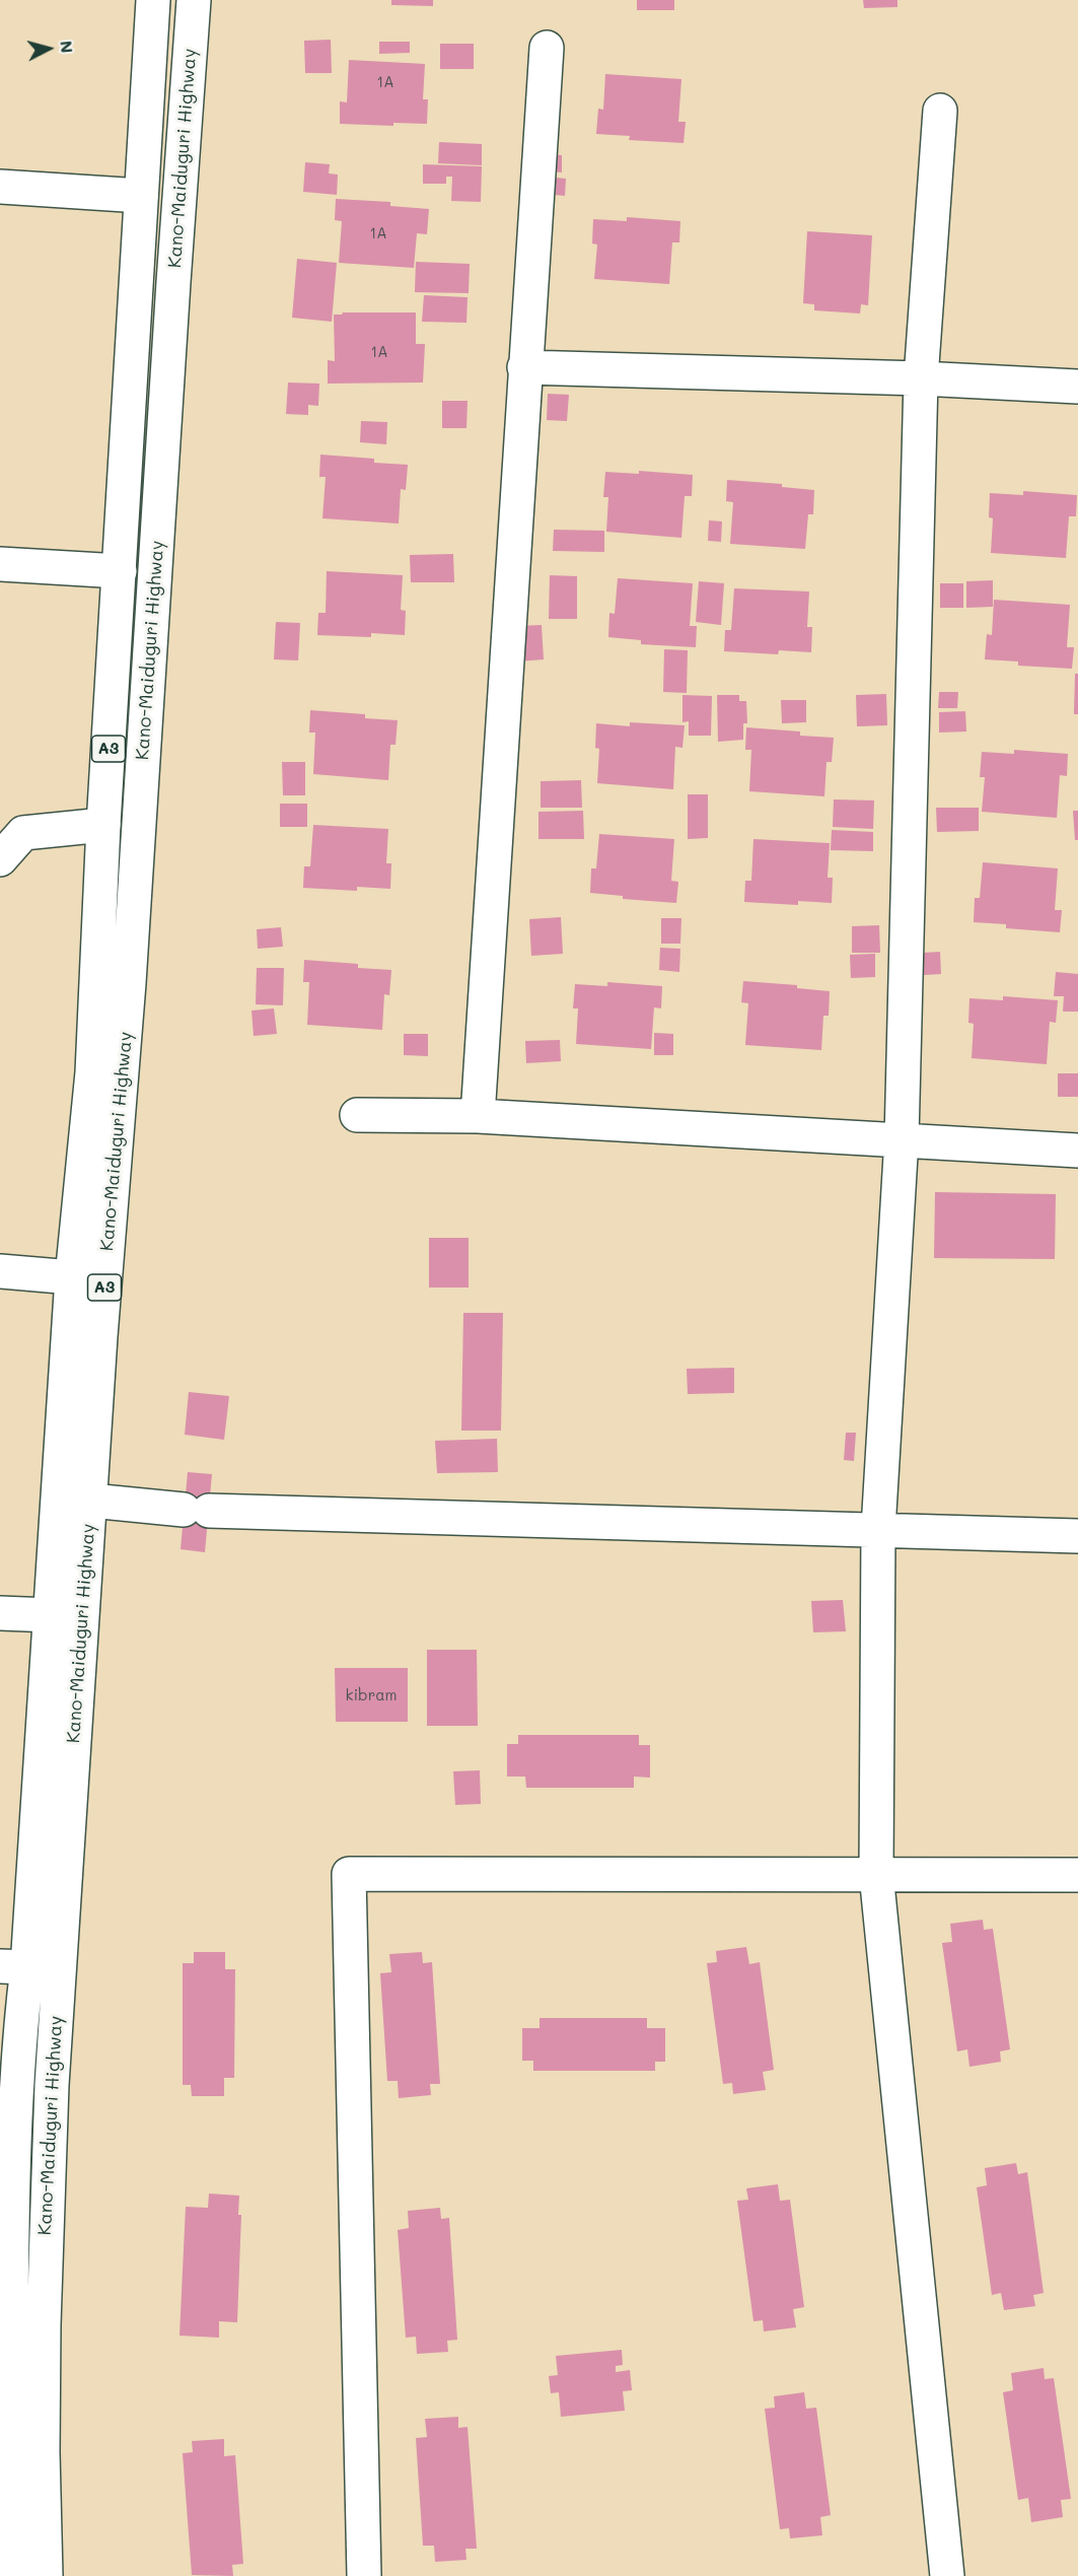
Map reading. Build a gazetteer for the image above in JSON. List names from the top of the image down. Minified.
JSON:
{"streets":{"main road":["Kano-Maiduguri Highway","A3"]},"house_numbers":["1A","1A","1A","kibram"],"north":"right"}
